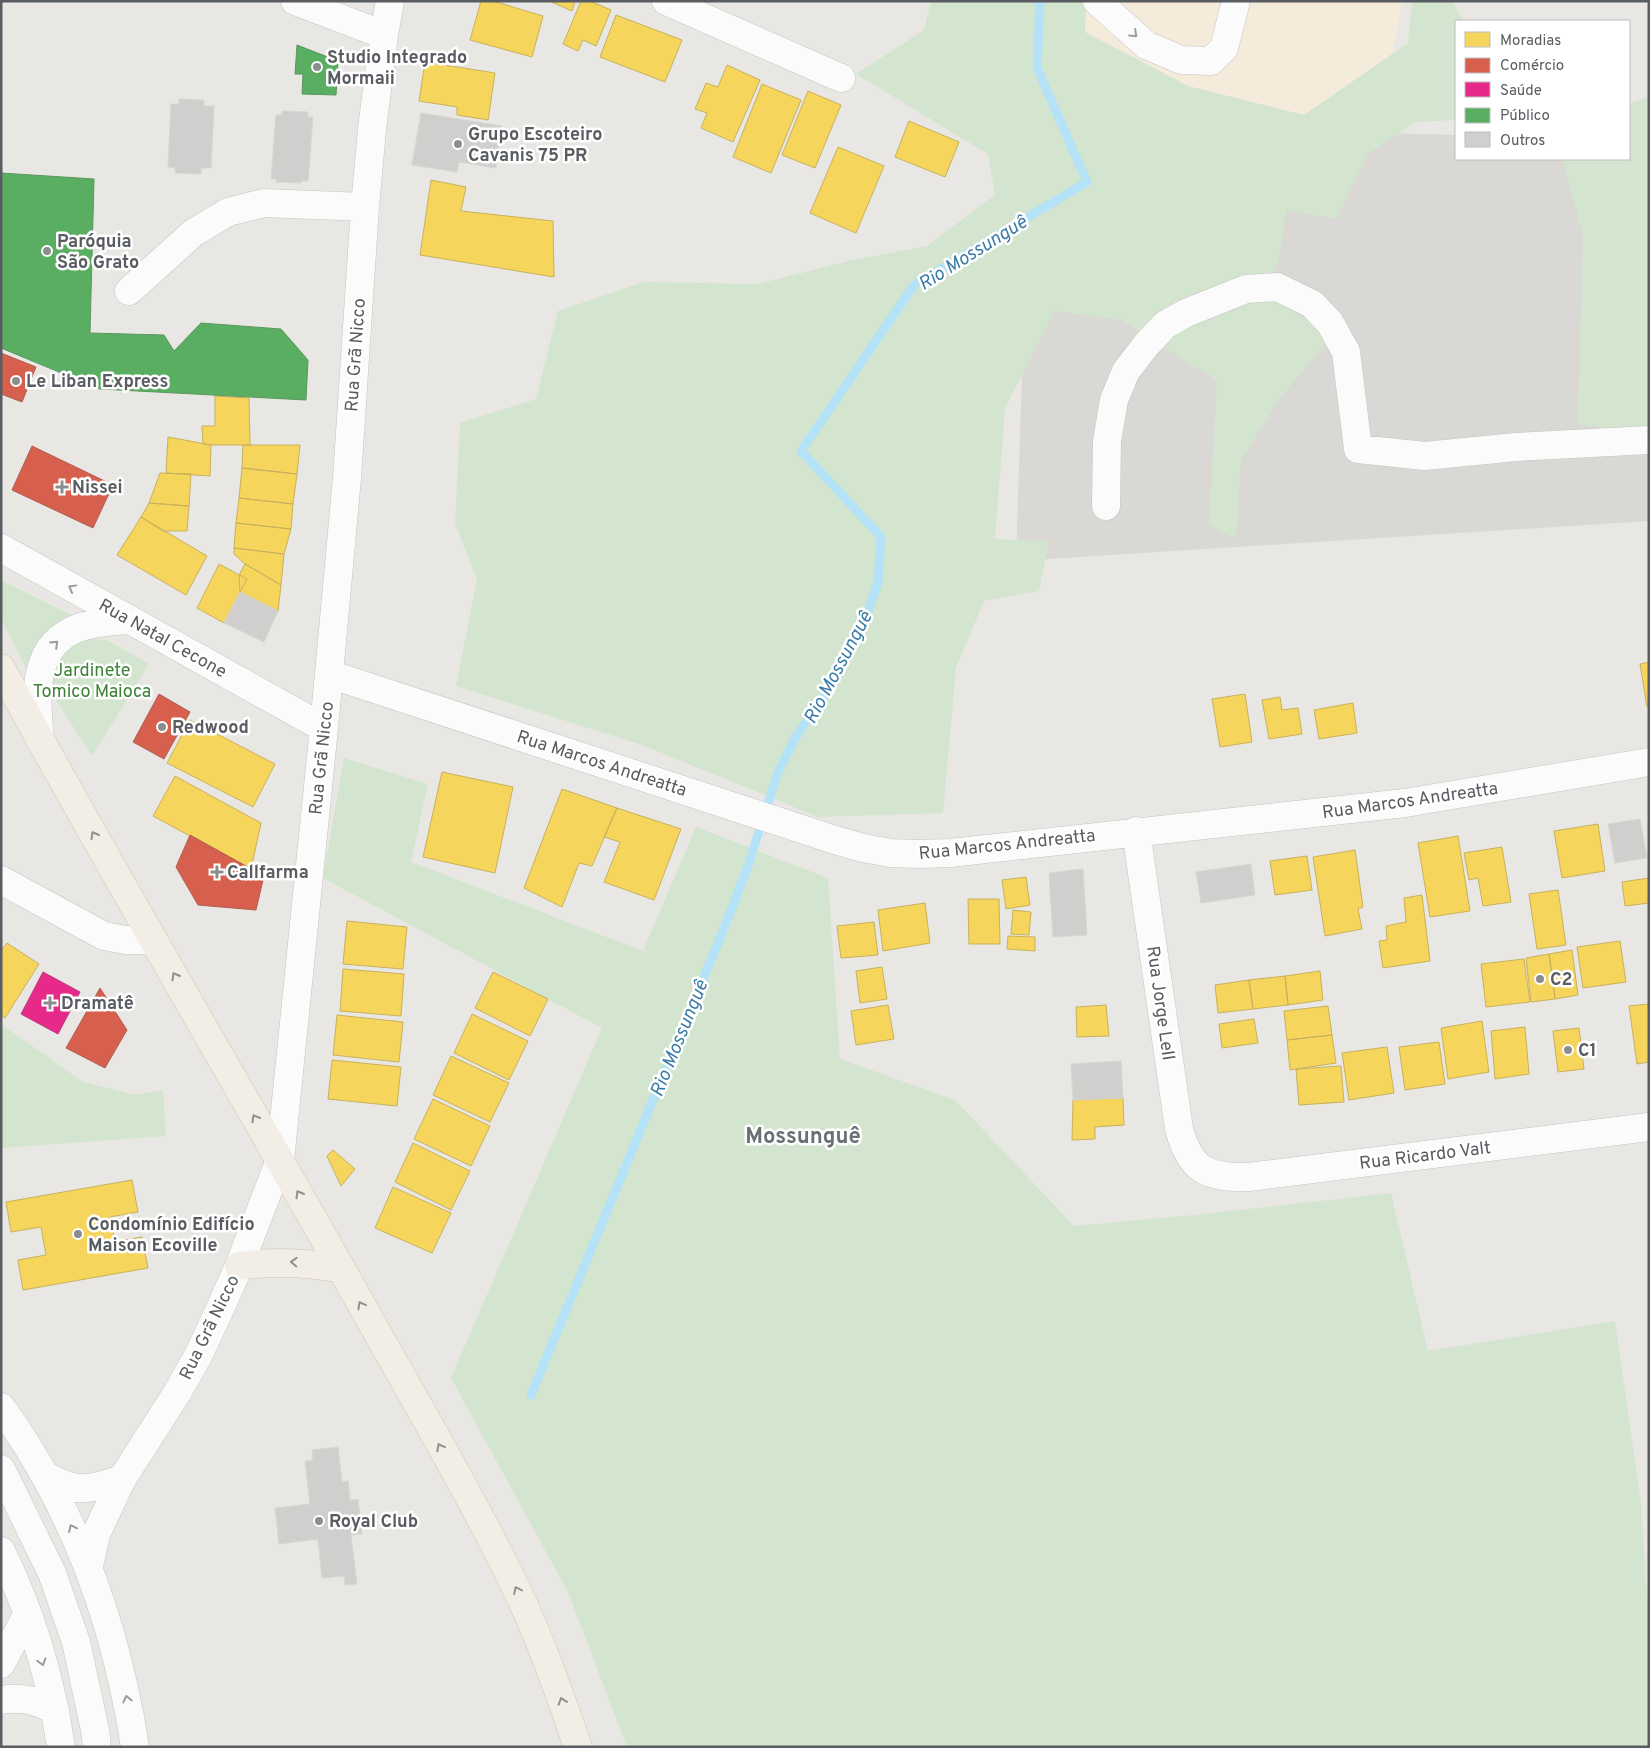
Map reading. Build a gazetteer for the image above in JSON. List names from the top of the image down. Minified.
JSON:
{"streets":{"street":["Rua Grã Nicco","Rua Natal Cecone","Rua Marcos Andreatta","Rua Jorge Lell","Rua Ricardo Valt"]},"crossings":[["Rua Grã Nicco","Rua Natal Cecone"],["Rua Grã Nicco","Rua Marcos Andreatta"],["Rua Marcos Andreatta","Rua Jorge Lell"],["Rua Jorge Lell","Rua Ricardo Valt"]],"one_way":["Rua Natal Cecone"],"districts":["Mossunguê"],"water":["Rio Mossunguê"],"parks":["Jardinete Tomico Maioca"],"places":{"other":["Studio Integrado Mormaii","Grupo Escoteiro Cavanis 75 PR","Paróquia São Grato","Le Liban Express","Redwood","C2","C1","Condomínio Edifício Maison Ecoville","Royal Club"],"health":["Nissei","Callfarma","Dramatê"]},"legend":["Moradias","Comércio","Saúde","Público","Outros"]}
